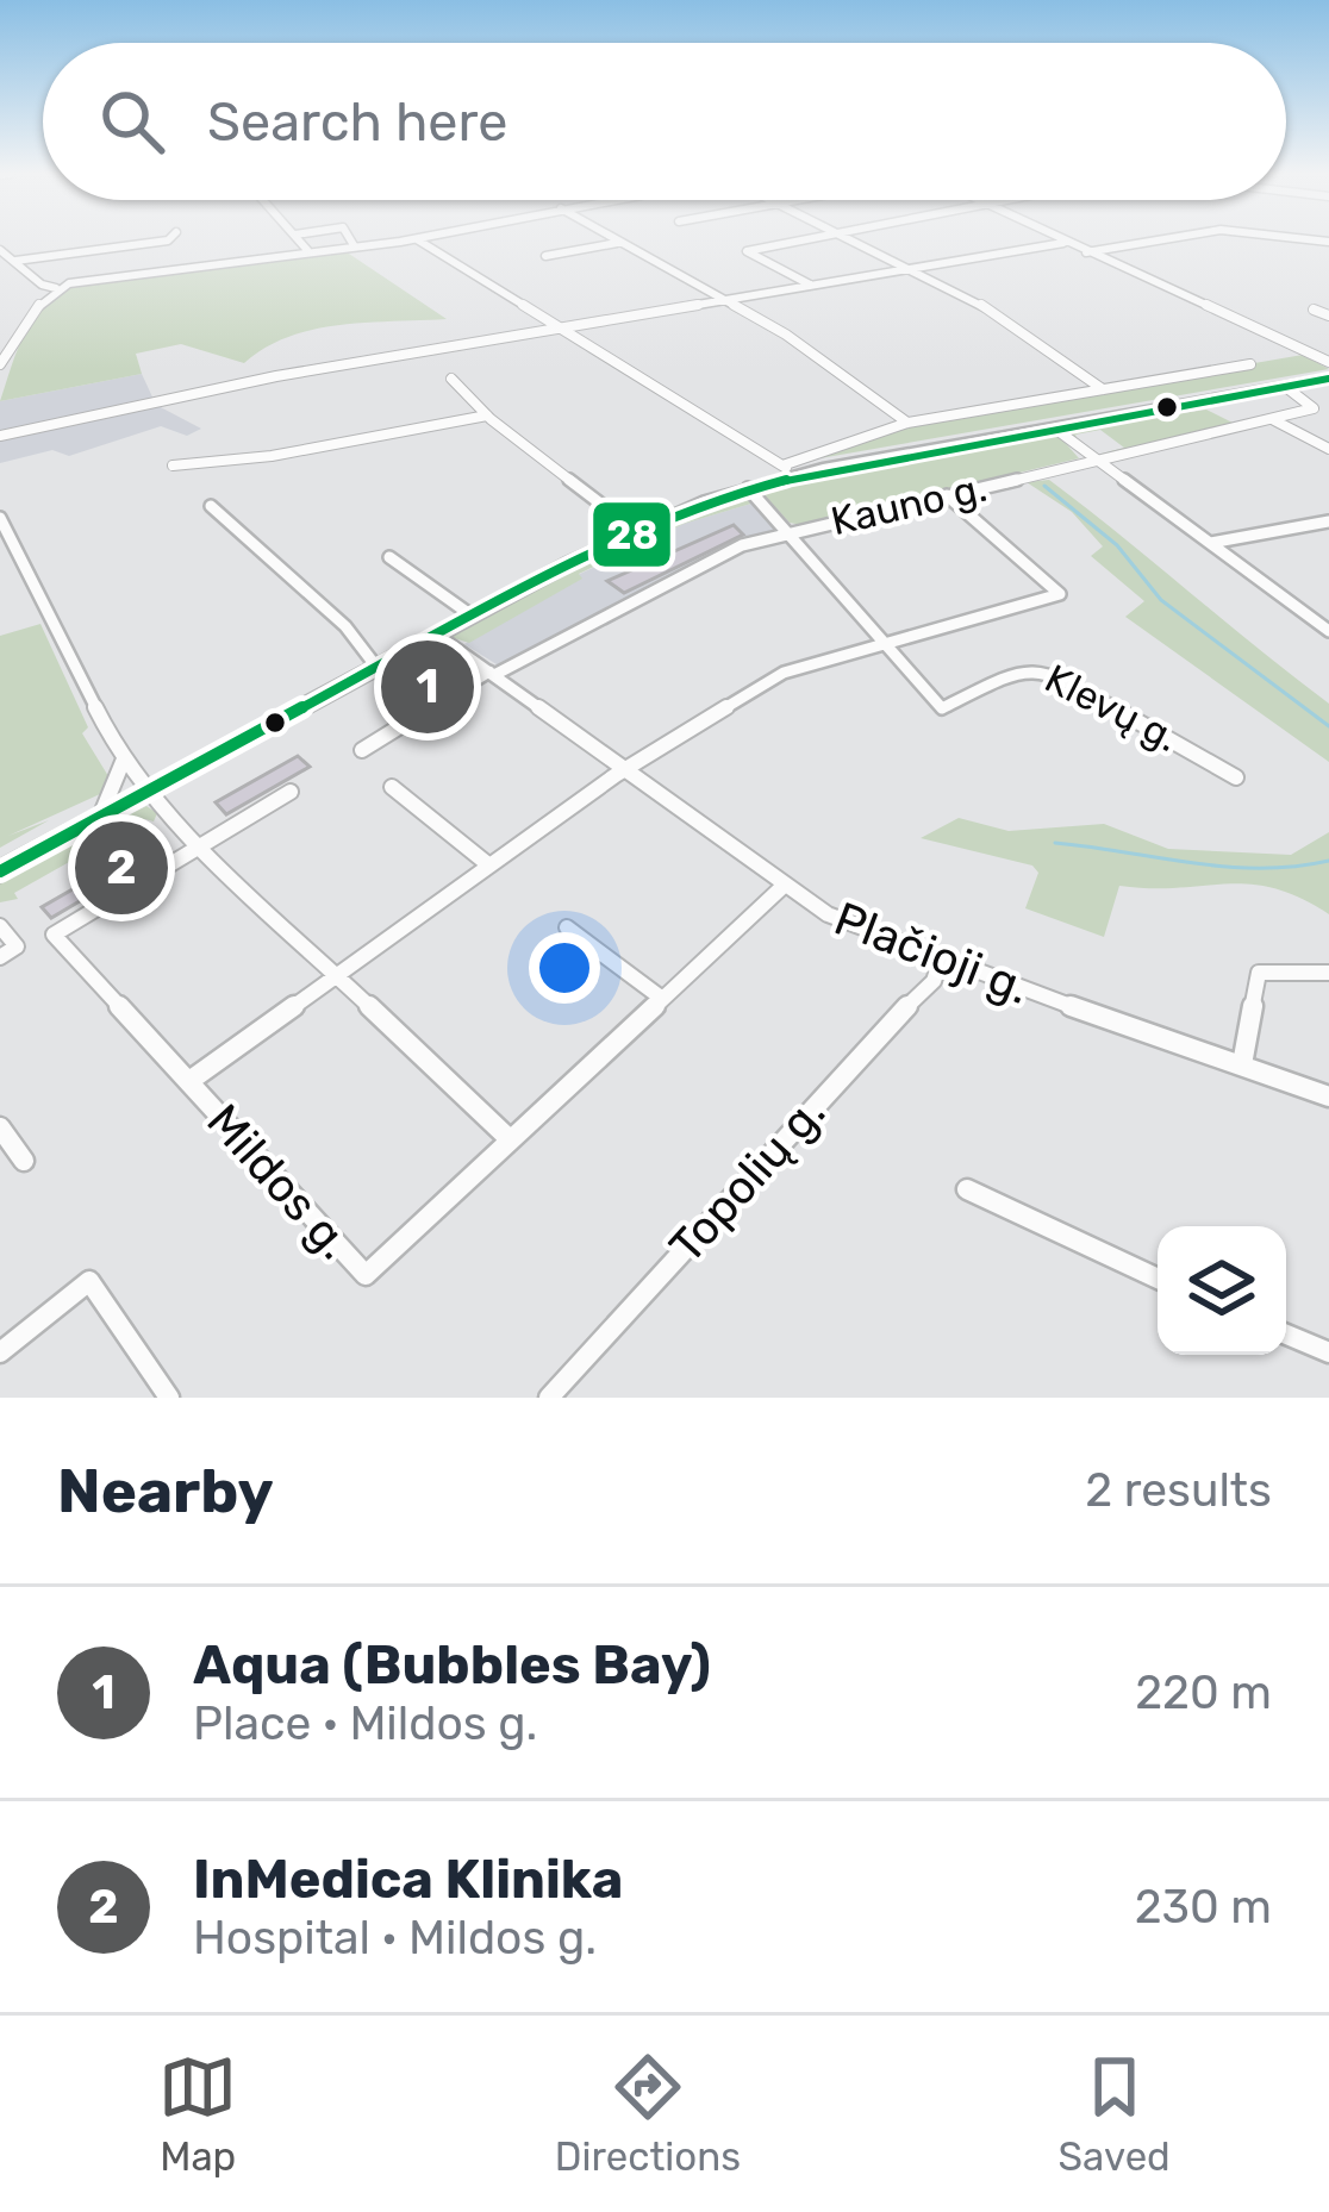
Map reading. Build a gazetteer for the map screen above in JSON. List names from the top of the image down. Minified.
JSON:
{"streets":{"street":["Kauno g.","Klevų g.","Plačioji g.","Topolių g.","Mildos g."]},"crossings":[["Kauno g.","Klevų g."],["Kauno g.","Plačioji g."],["Plačioji g.","Topolių g."],["Plačioji g.","Mildos g."]],"lines":["transit line 28"],"page":{"search":"Search here","pins":["1","2"],"heading":["Nearby","2 results"],"list":[{"mark":"1","name":"Aqua (Bubbles Bay)","note":"Place · Mildos g.","value":"220 m"},{"mark":"2","name":"InMedica Klinika","note":"Hospital · Mildos g.","value":"230 m"}],"nav":["Map","Directions","Saved"]}}
